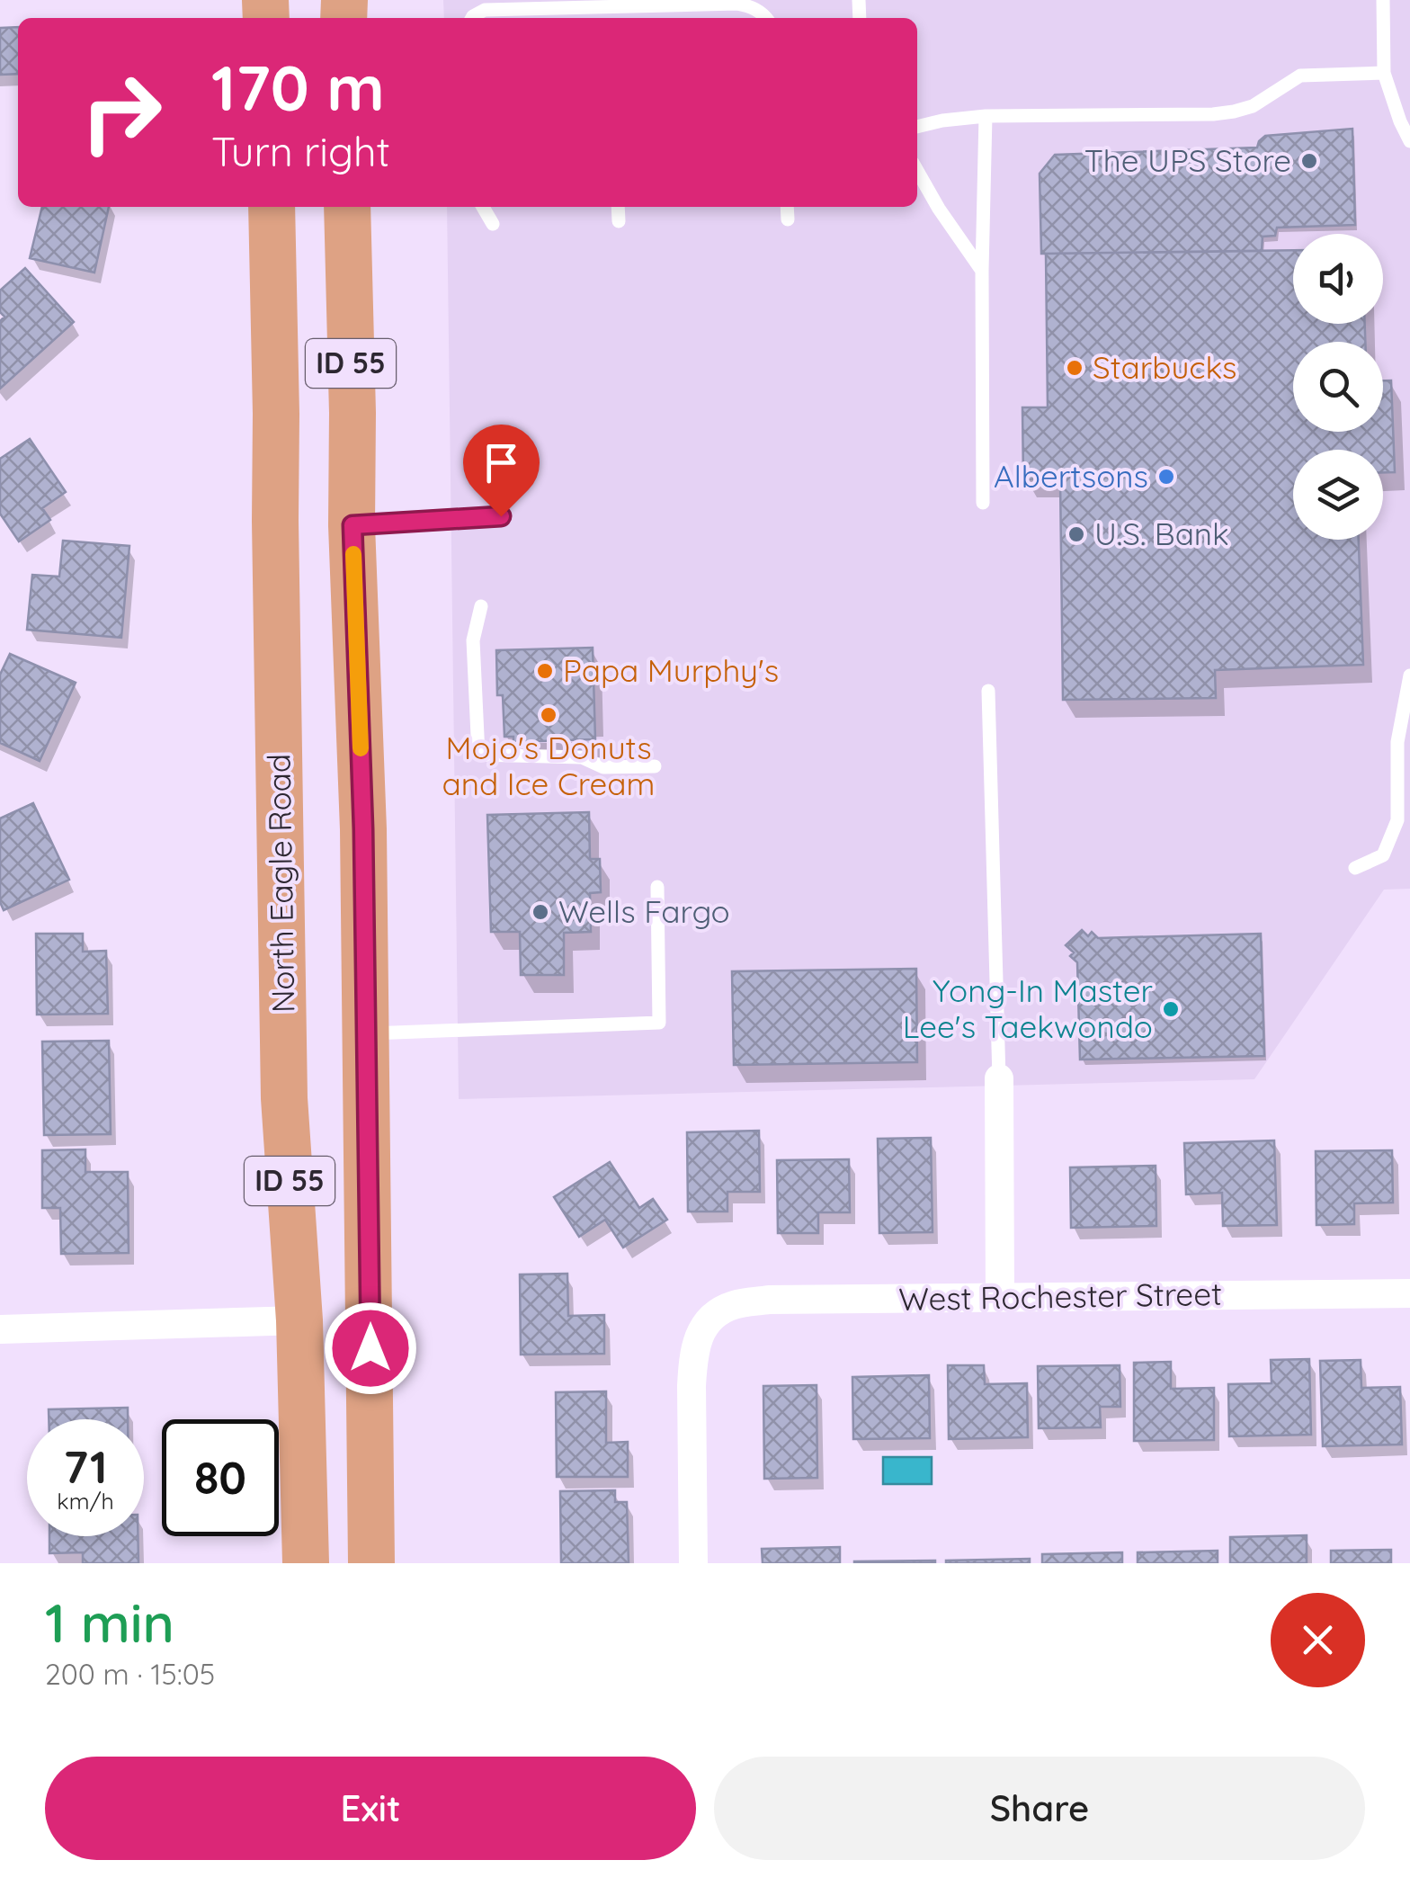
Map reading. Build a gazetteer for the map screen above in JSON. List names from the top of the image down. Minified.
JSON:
{"streets":{"highway":["ID 55","North Eagle Road"],"street":["West Rochester Street"]},"places":["The UPS Store","Starbucks","Albertsons","U.S. Bank","Papa Murphy's","Mojo's Donuts and Ice Cream","Wells Fargo","Yong-In Master Lee's Taekwondo"],"page":{"turn":["170 m","Turn right"],"speed":"71 km/h","limit":"80","heading":["1 min","200 m · 15:05"],"buttons":["Exit","Share"]}}
